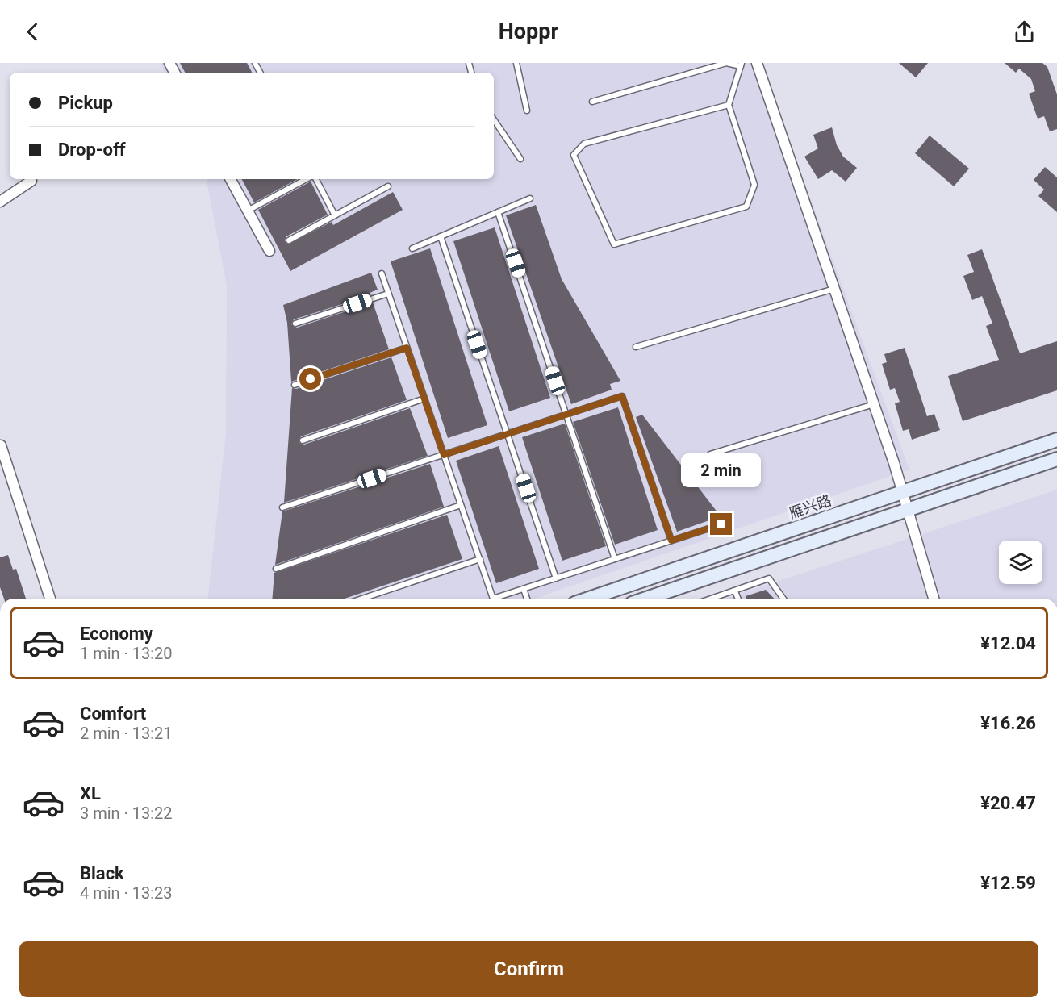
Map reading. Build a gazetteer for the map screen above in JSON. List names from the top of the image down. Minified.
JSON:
{"streets":{"main road":["雁兴路"]},"page":{"header":"Hoppr","banner":["Pickup","Drop-off"],"bubble":"2 min","list":[{"name":"Economy","note":"1 min · 13:20","value":"¥12.04"},{"name":"Comfort","note":"2 min · 13:21","value":"¥16.26"},{"name":"XL","note":"3 min · 13:22","value":"¥20.47"},{"name":"Black","note":"4 min · 13:23","value":"¥12.59"}],"buttons":"Confirm"}}
